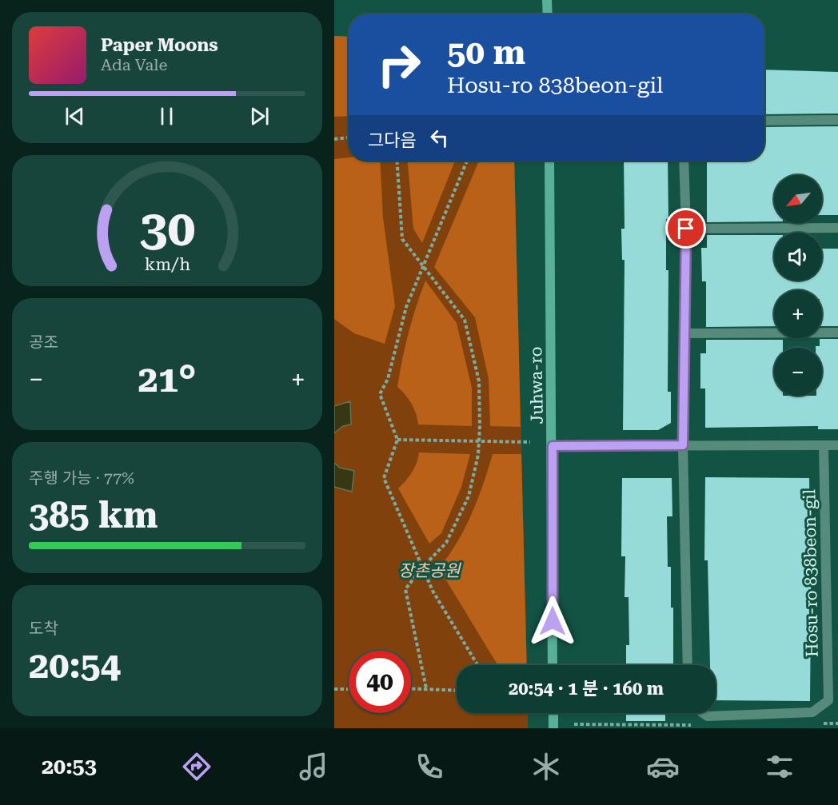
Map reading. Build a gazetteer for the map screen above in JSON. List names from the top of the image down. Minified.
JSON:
{"streets":{"street":["Juhwa-ro","Hosu-ro 838beon-gil"]},"parks":["장촌공원"],"north":"bottom left","page":{"turn":["50 m","Hosu-ro 838beon-gil"],"song":["Paper Moons","Ada Vale"],"then":"그다음","map_buttons":["+","−"],"tile":["공조",["주행 가능 · 77%","385 km"],["도착","20:54"]],"heat":["−","21°","+"],"limit":"40","trip":"20:54 · 1 분 · 160 m","tabs":"20:53","gauge":["30","km/h"]}}
